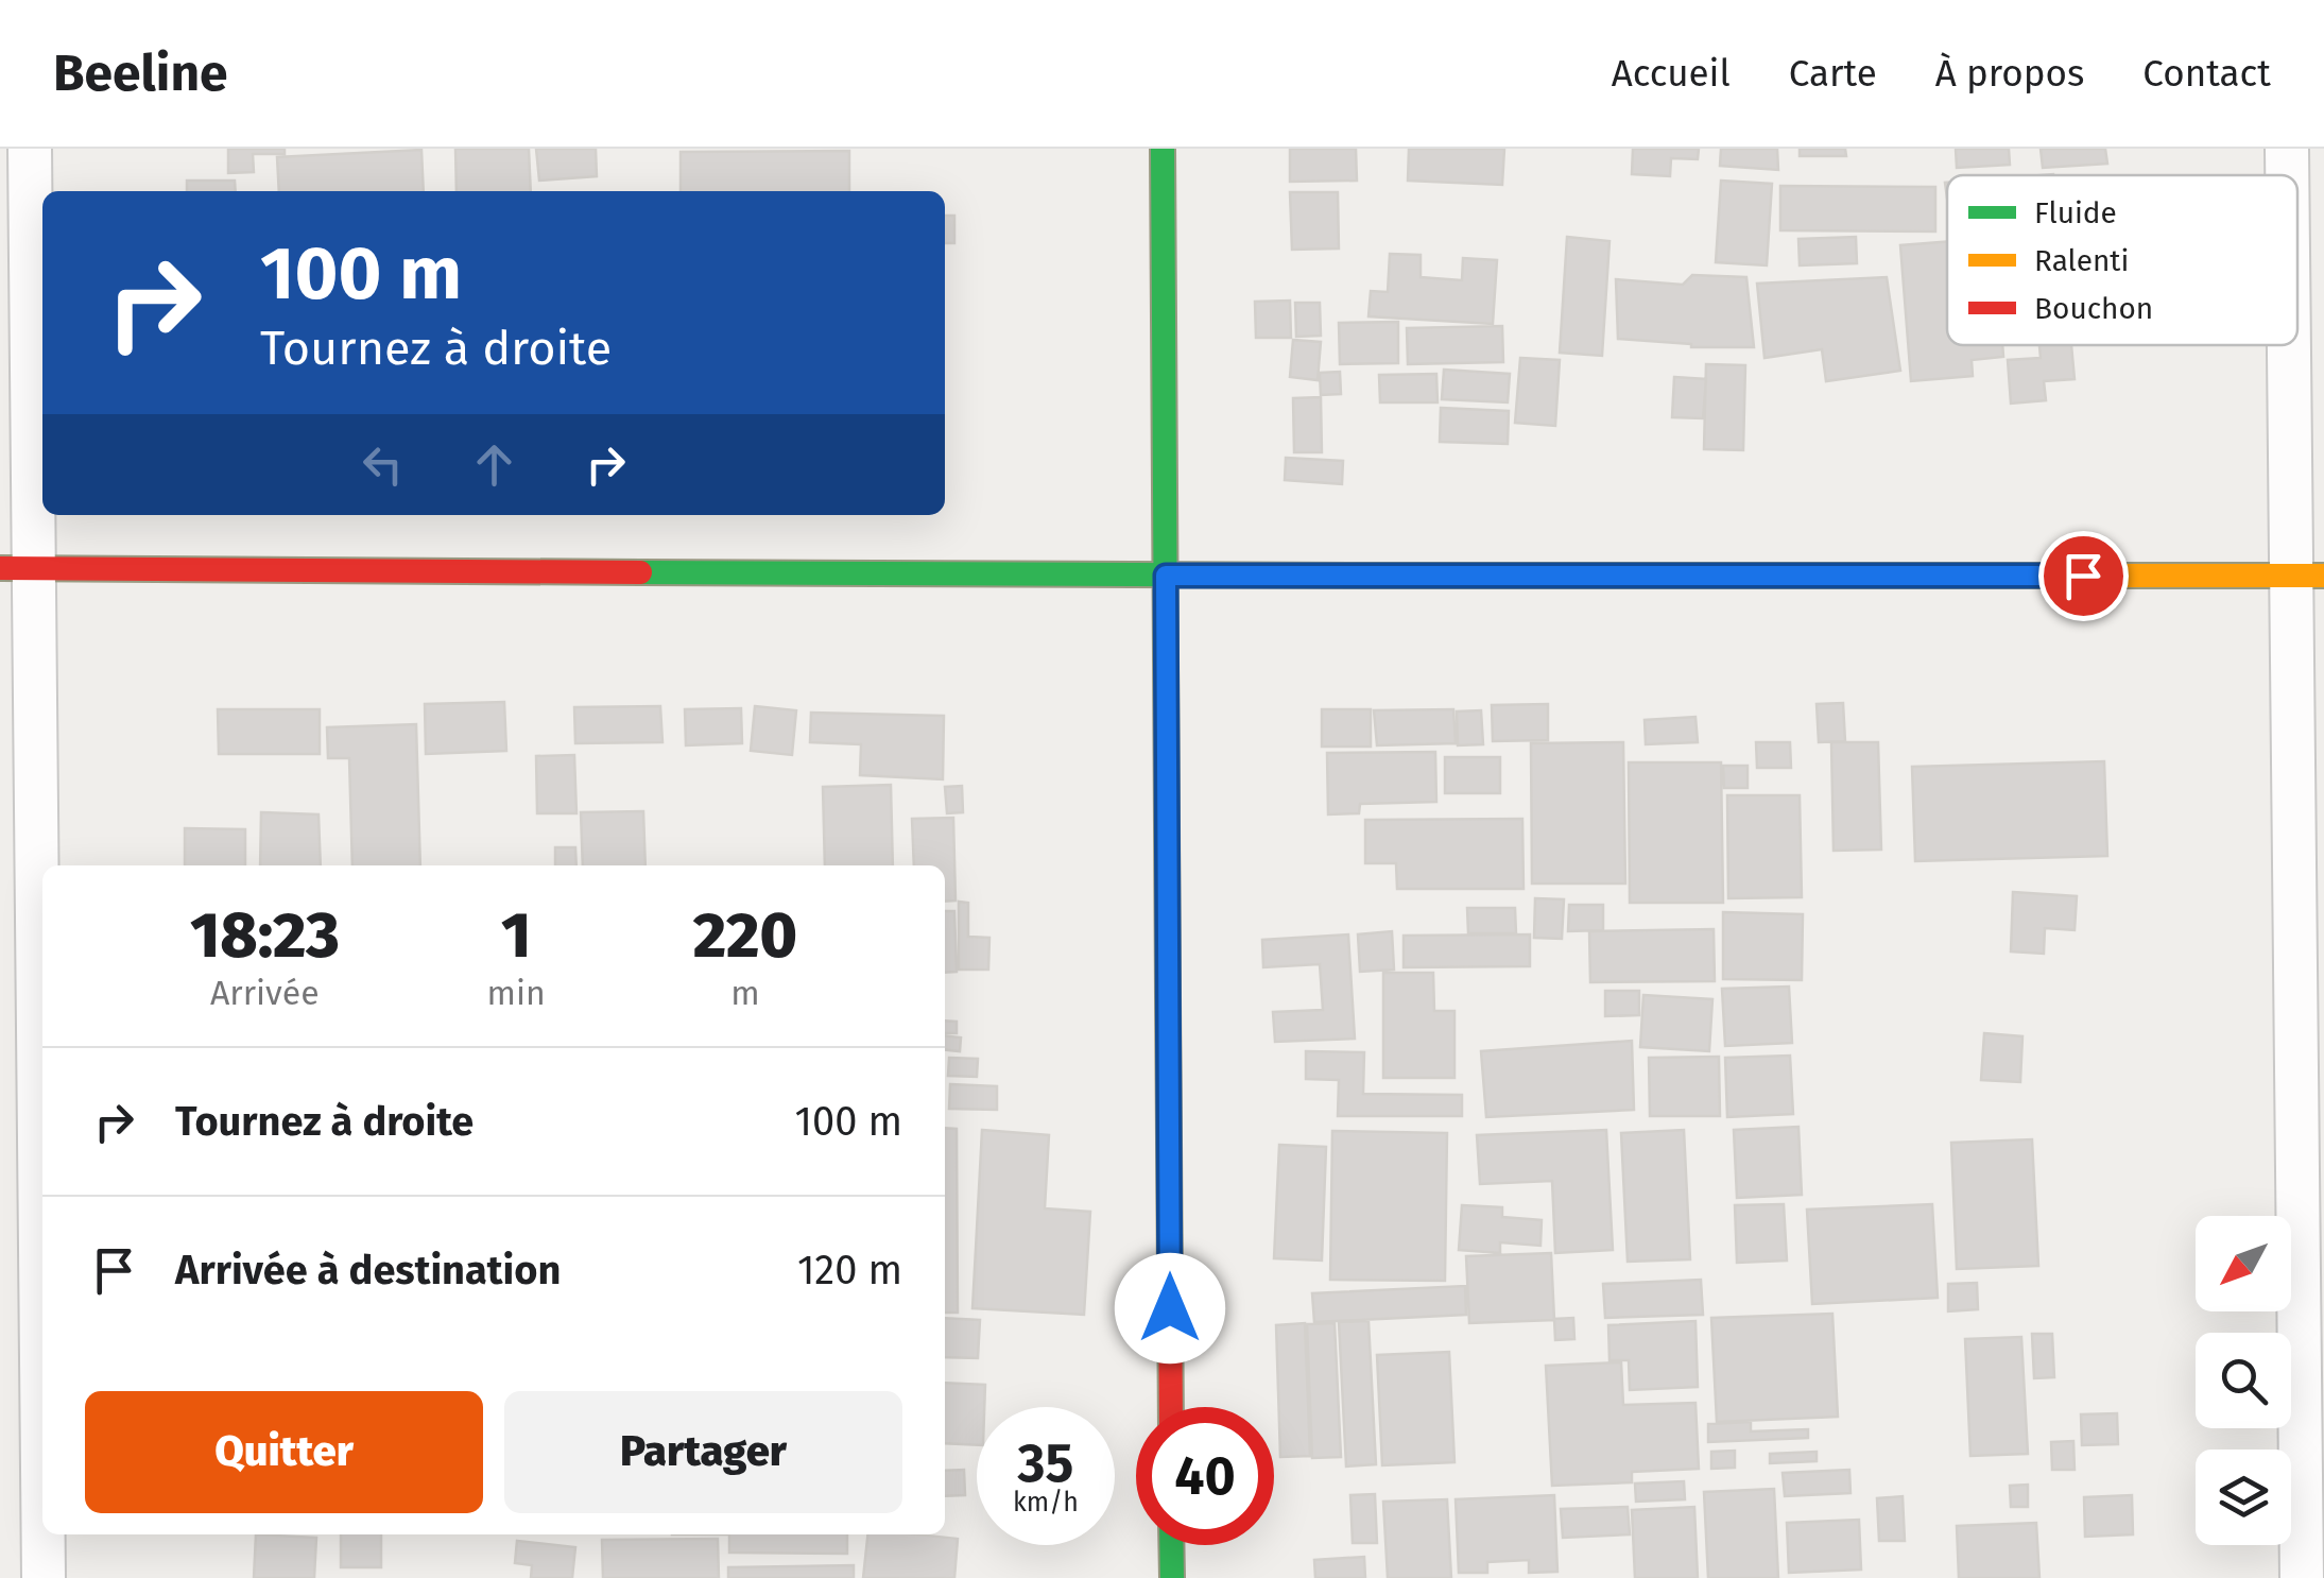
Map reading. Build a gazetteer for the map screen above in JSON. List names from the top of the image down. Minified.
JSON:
{"legend":["Fluide","Ralenti","Bouchon"],"north":"bottom left","page":{"header":"Beeline","nav":["Accueil","Carte","À propos","Contact"],"turn":["100 m","Tournez à droite"],"eta":["18:23","Arrivée","1","min","220","m"],"list":[{"name":"Tournez à droite","value":"100 m"},{"name":"Arrivée à destination","value":"120 m"}],"buttons":["Quitter","Partager"],"speed":"35 km/h","limit":"40"}}
